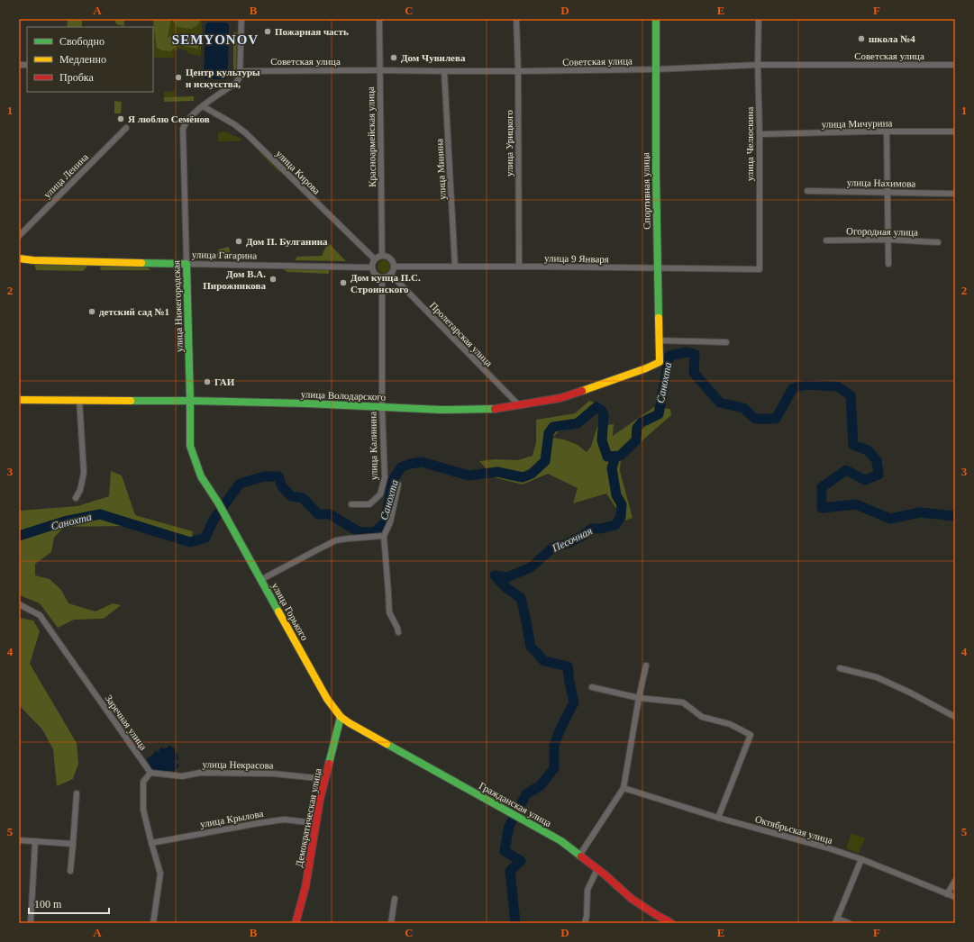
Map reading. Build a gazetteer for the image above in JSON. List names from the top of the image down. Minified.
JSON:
{"streets":{"street":["Советская улица","улица Мичурина","Красноармейская улица","улица Урицкого","улица Челюскина","улица Минина","улица Кирова","улица Ленина","улица Нахимова","Спортивная улица","Огородная улица","улица Гагарина","улица 9 Января","улица Нижегородская","Пролетарская улица","улица Володарского","улица Калинина","улица Горького","Заречная улица","улица Некрасова","Гражданская улица","Демократическая улица","улица Крылова","Октябрьская улица"]},"crossings":[["Советская улица","Красноармейская улица"],["Советская улица","улица Урицкого"],["Советская улица","улица Челюскина"],["Советская улица","улица Минина"],["Советская улица","Спортивная улица"],["Советская улица","улица Нижегородская"],["улица Мичурина","улица Челюскина"],["Красноармейская улица","улица Кирова"],["Красноармейская улица","улица Гагарина"],["Красноармейская улица","улица 9 Января"],["Красноармейская улица","Пролетарская улица"],["Красноармейская улица","улица Калинина"],["улица Урицкого","улица 9 Января"],["улица Челюскина","улица 9 Января"],["улица Минина","улица 9 Января"],["улица Кирова","улица Гагарина"],["улица Кирова","улица 9 Января"],["улица Кирова","улица Нижегородская"],["улица Кирова","Пролетарская улица"],["улица Кирова","улица Калинина"],["Спортивная улица","улица 9 Января"],["Спортивная улица","улица Володарского"],["улица Гагарина","улица 9 Января"],["улица Гагарина","улица Нижегородская"],["улица Гагарина","Пролетарская улица"],["улица Гагарина","улица Калинина"],["улица 9 Января","Пролетарская улица"],["улица 9 Января","улица Калинина"],["улица Нижегородская","улица Володарского"],["улица Нижегородская","улица Горького"],["Пролетарская улица","улица Володарского"],["Пролетарская улица","улица Калинина"],["улица Володарского","улица Калинина"],["улица Горького","Гражданская улица"],["улица Горького","Демократическая улица"],["Заречная улица","улица Некрасова"],["улица Некрасова","Демократическая улица"],["Гражданская улица","Демократическая улица"],["Демократическая улица","улица Крылова"]],"districts":["SEMYONOV"],"water":["Санохта","Песочная"],"places":["Пожарная часть","школа №4","Дом Чувилева","Центр культуры и искусства,","Я люблю Семёнов","Дом П. Булганина","Дом В.А. Пирожникова","Дом купца П.С. Строинского","детский сад №1","ГАИ"],"legend":["Свободно","Медленно","Пробка"],"scale_bar":"100 m","grid":{"columns":["A","B","C","D","E","F"],"rows":["1","2","3","4","5"]}}
